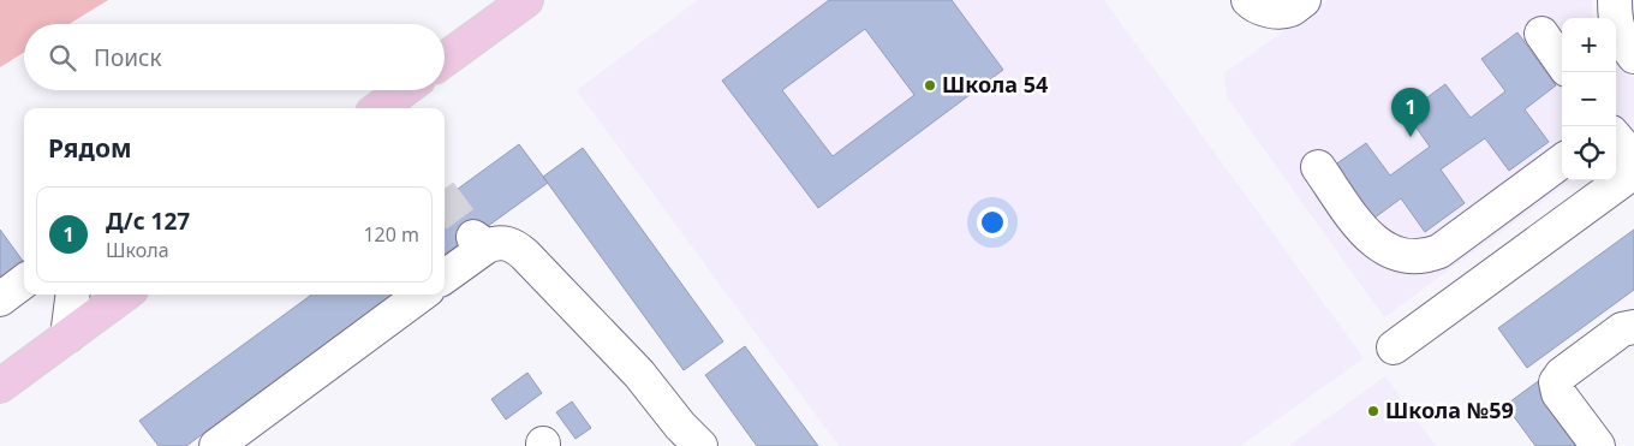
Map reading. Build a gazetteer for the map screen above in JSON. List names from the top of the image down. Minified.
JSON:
{"places":["Школа 54","Школа №59"],"page":{"map_buttons":["+","−"],"search":"Поиск","pins":"1","heading":"Рядом","list":[{"mark":"1","name":"Д/с 127","note":"Школа","value":"120 m"}]}}
